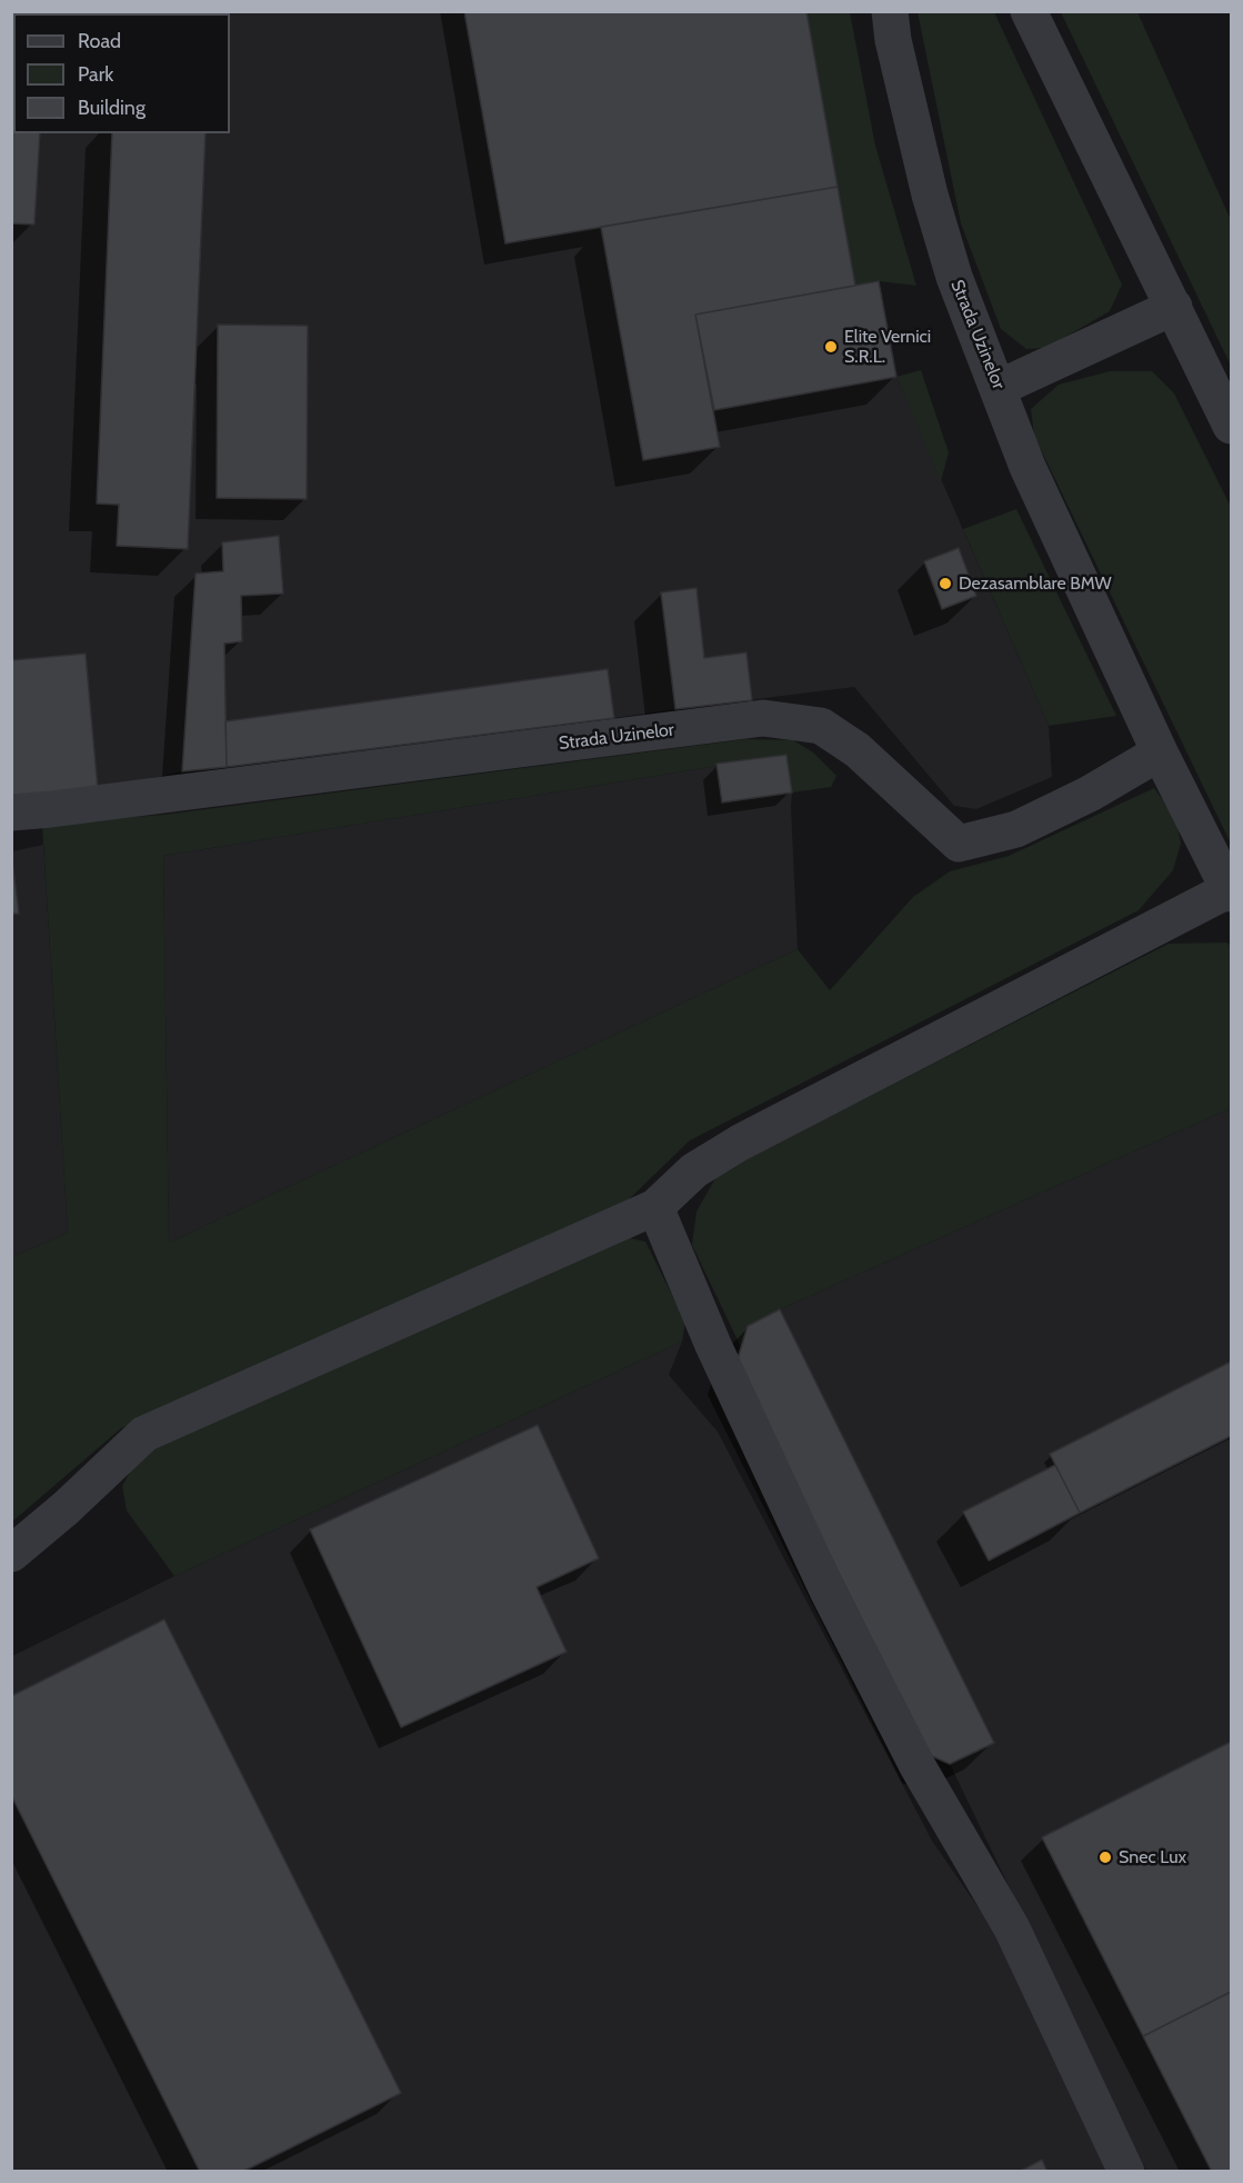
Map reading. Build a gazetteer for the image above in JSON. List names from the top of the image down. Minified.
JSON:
{"streets":{"street":["Strada Uzinelor"]},"places":["Elite Vernici S.R.L.","Dezasamblare BMW","Snec Lux"],"legend":["Road","Park","Building"]}
